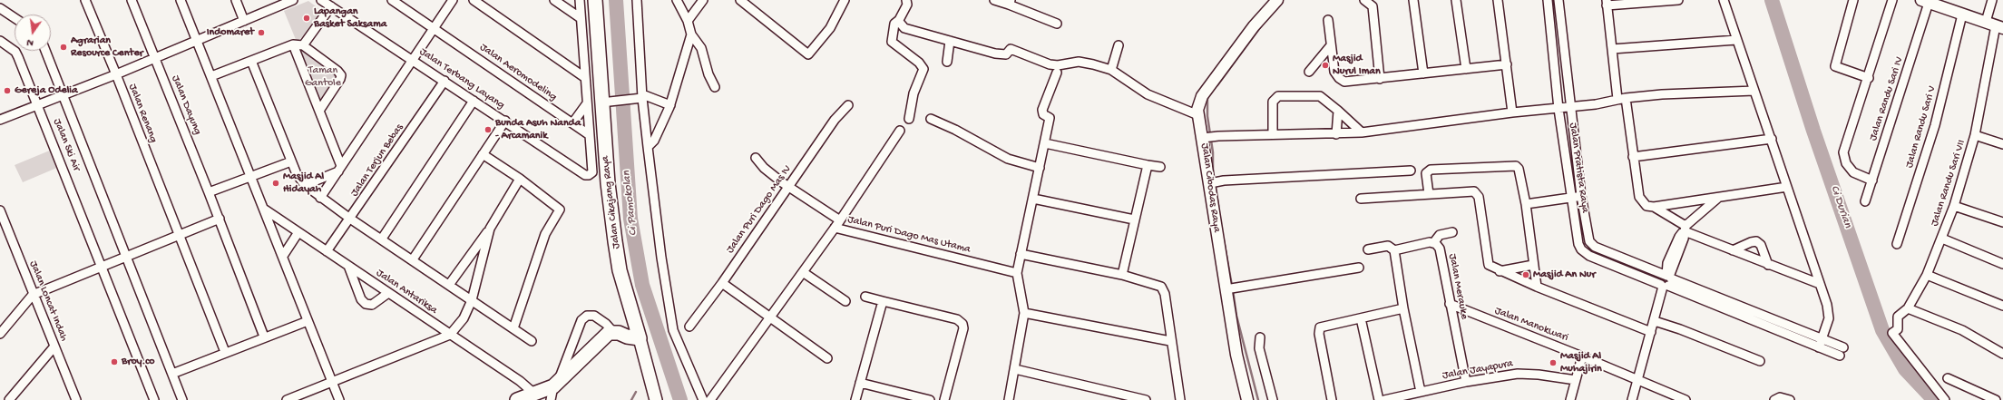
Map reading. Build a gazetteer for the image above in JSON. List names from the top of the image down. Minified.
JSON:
{"streets":{"main road":["Jalan Cikajang Raya"],"street":["Jalan Aeromodeling","Jalan Terbang Layang","Jalan Randu Sari IV","Jalan Dayung","Jalan Renang","Jalan Randu Sari V","Jalan Ski Air","Jalan Terjun Bebas","Jalan Pratista Raya","Jalan Randu Sari VII","Jalan Cibodas Raya","Jalan Puri Dago Mas IV","Jalan Puri Dago Mas Utama","Jalan Merauke","Jalan Antariksa","Jalan Loncat Indah","Jalan Manokwari","Jalan Jayapura"]},"crossings":[["Jalan Aeromodeling","Jalan Terbang Layang"],["Jalan Terbang Layang","Jalan Terjun Bebas"],["Jalan Terjun Bebas","Jalan Antariksa"],["Jalan Merauke","Jalan Manokwari"],["Jalan Merauke","Jalan Jayapura"]],"water":["Ci Pamokolan","Ci Durian"],"parks":["Taman Gantole"],"places":["Lapangan Basket Saksama","Indomaret","Agrarian Resource Center","Masjid Nurul Iman","Gereja Odelia","Bunda Asuh Nanda - Arcamanik","Masjid Al Hidayah","Masjid An Nur","Broy.co","Masjid Al Muhajirin"],"north":"bottom"}
